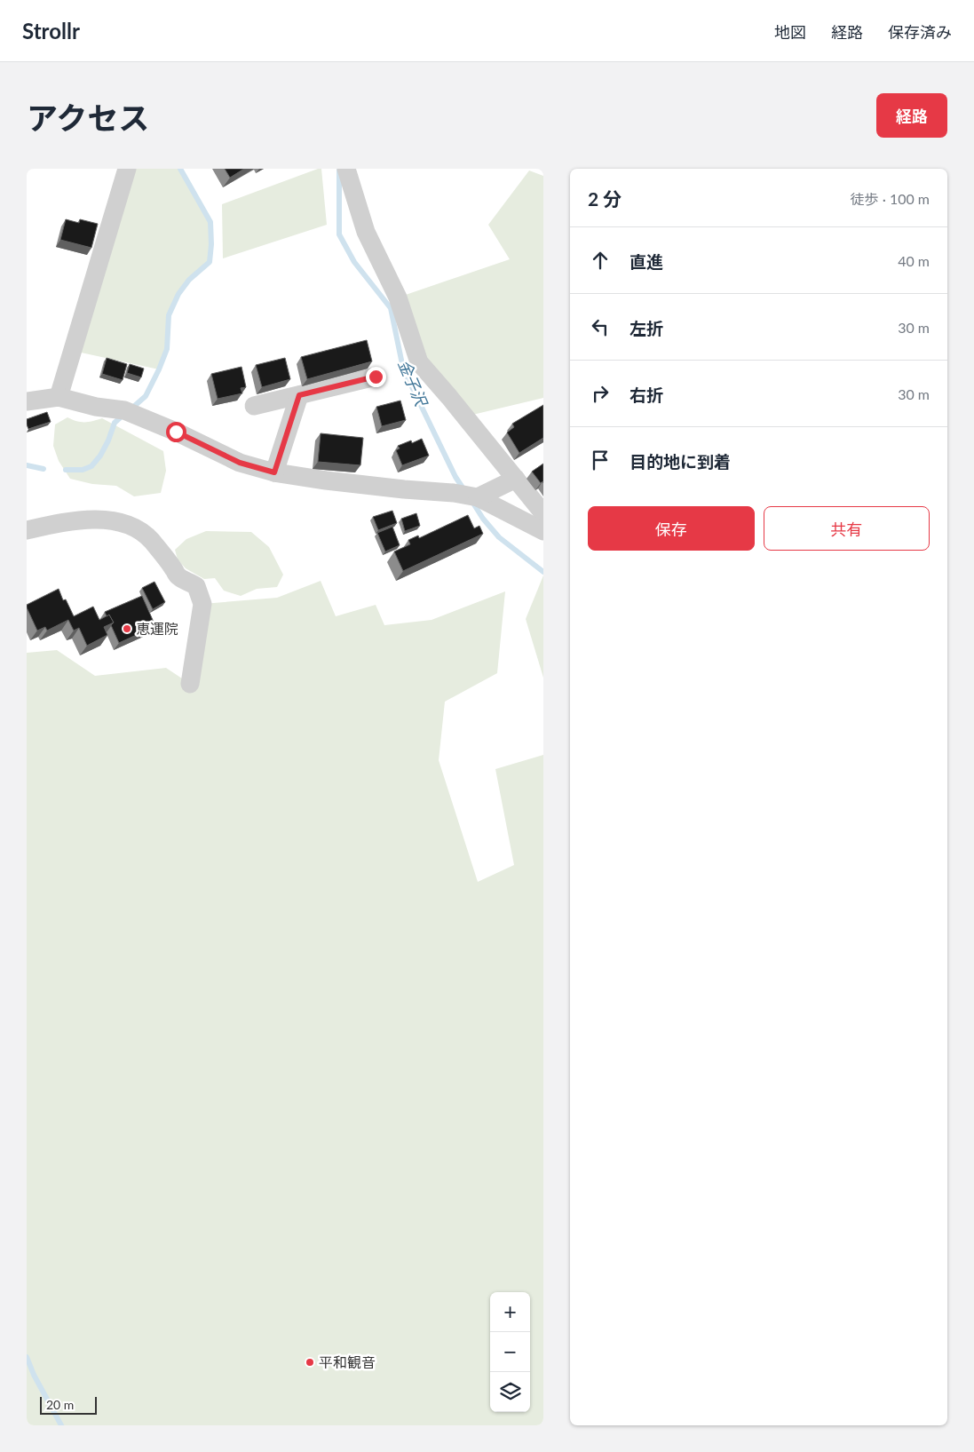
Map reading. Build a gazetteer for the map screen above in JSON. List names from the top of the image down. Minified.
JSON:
{"water":["金子沢"],"places":["恵運院","平和観音"],"scale_bar":"20 m","page":{"header":"Strollr","nav":["地図","経路","保存済み"],"title":"アクセス","buttons":["経路",["保存","共有"]],"heading":["2 分","徒歩 · 100 m"],"list":[["直進","40 m"],["左折","30 m"],["右折","30 m"],"目的地に到着"],"map_buttons":["+","−"],"scale":"20 m"}}
